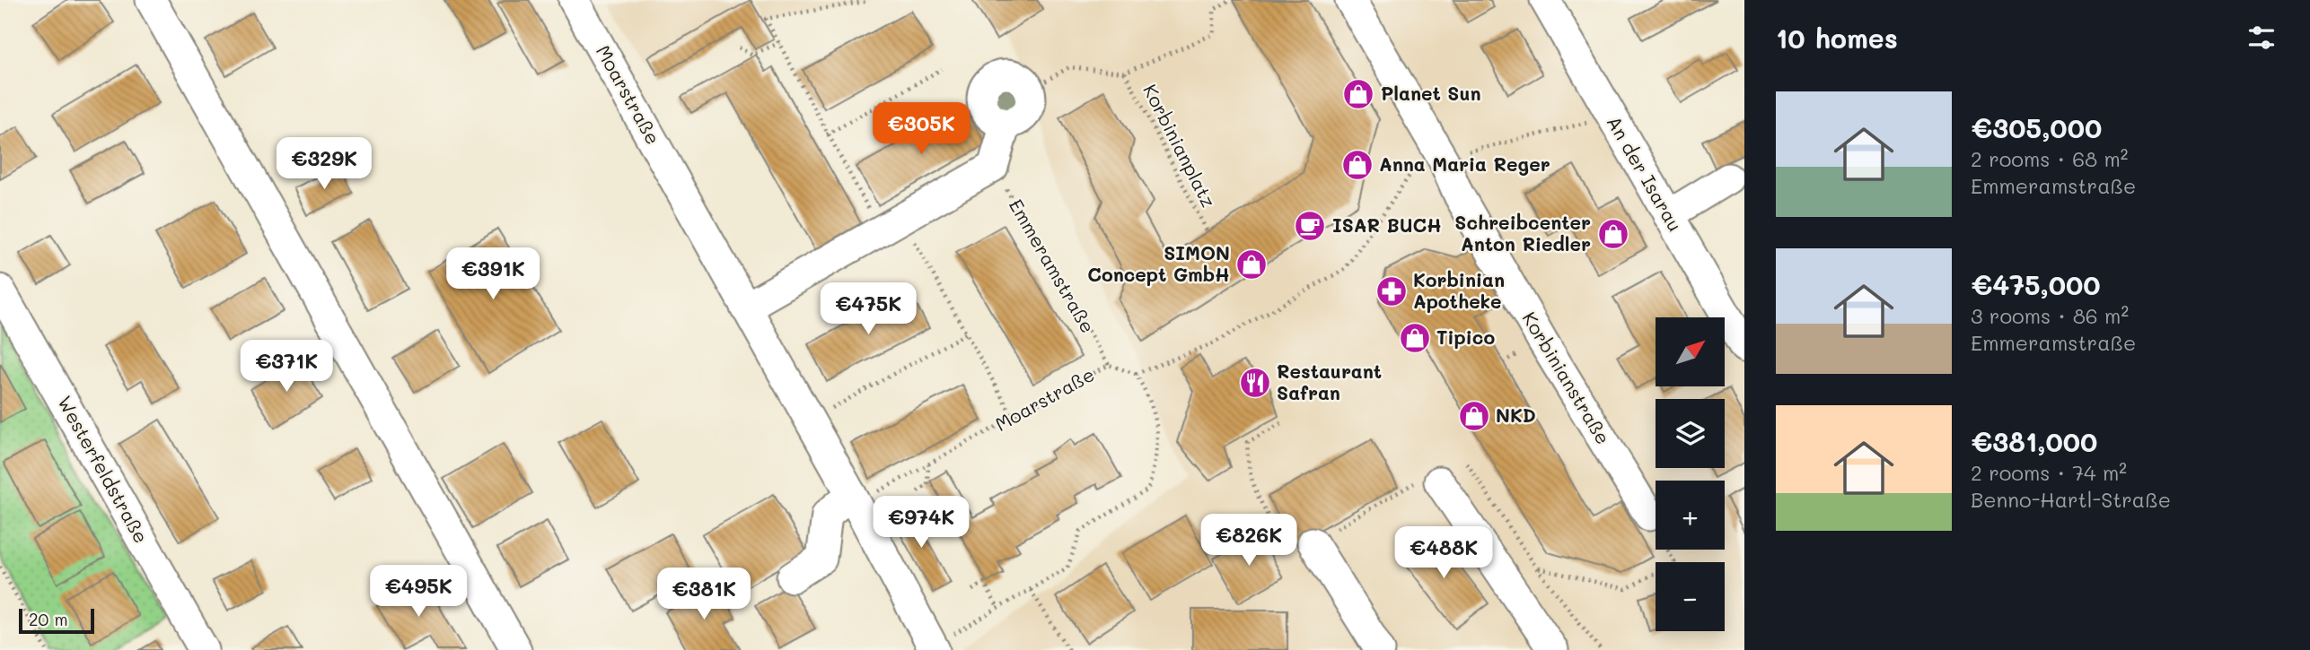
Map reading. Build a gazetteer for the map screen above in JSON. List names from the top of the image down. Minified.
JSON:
{"streets":{"street":["Moarstraße","An der Isarau","Korbinianstraße","Westerfeldstraße"],"path":["Korbinianplatz","Emmeramstraße"]},"crossings":[["Moarstraße","Emmeramstraße"]],"places":{"shop":["Planet Sun","Anna Maria Reger","Schreibcenter Anton Riedler","SIMON Concept GmbH","Tipico","NKD"],"cafe":["ISAR BUCH"],"pharmacy":["Korbinian Apotheke"],"restaurant":["Restaurant Safran"]},"scale_bar":"20 m","north":"top right","page":{"heading":"10 homes","list":[{"name":"€305,000","note":"2 rooms · 68 m² · Emmeramstraße"},{"name":"€475,000","note":"3 rooms · 86 m² · Emmeramstraße"},{"name":"€381,000","note":"2 rooms · 74 m² · Benno-Hartl-Straße"}],"price":["€305K","€329K","€391K","€475K","€371K","€974K","€826K","€488K","€495K","€381K"],"map_buttons":["+","−"],"scale":"20 m"}}
